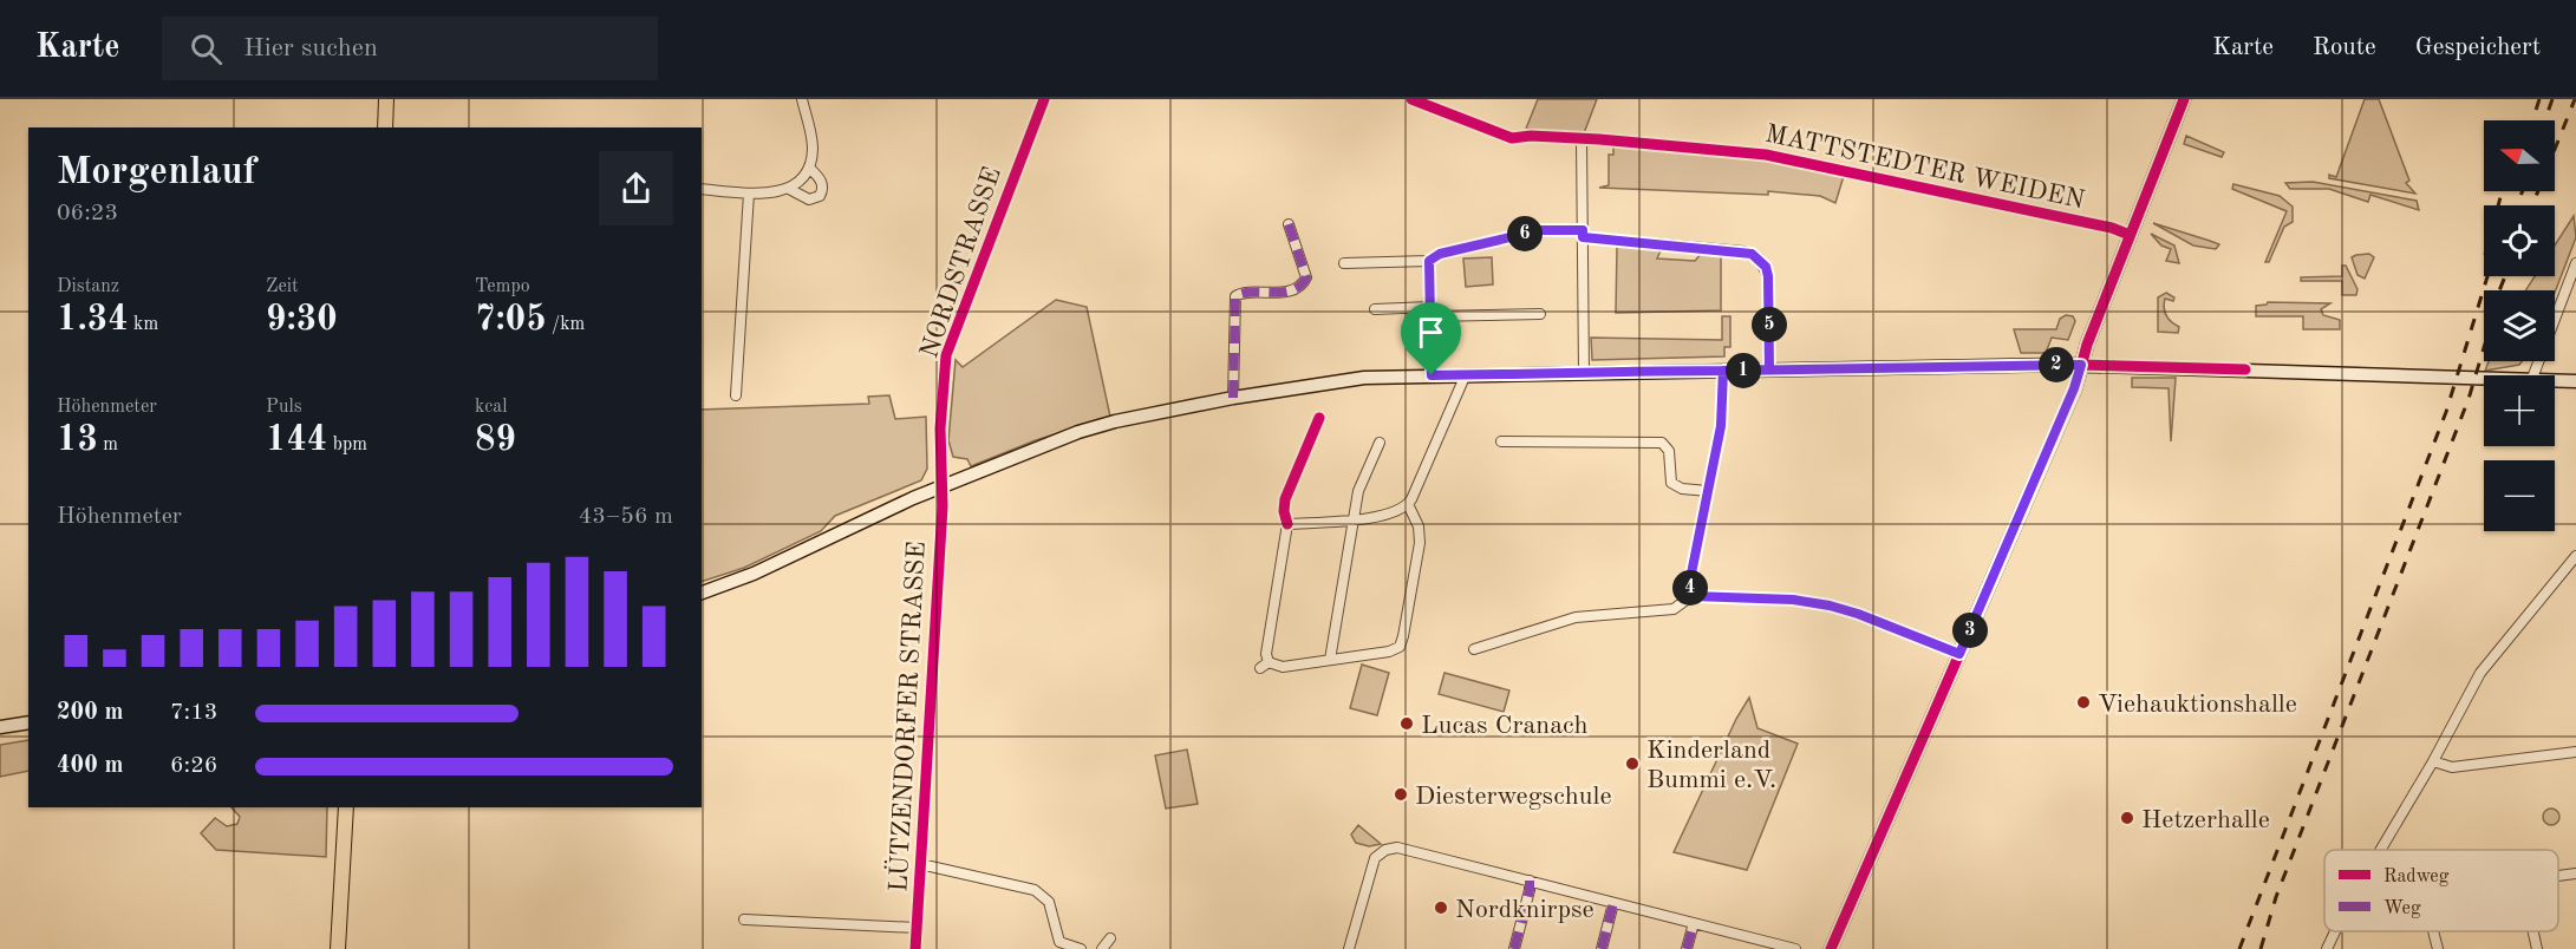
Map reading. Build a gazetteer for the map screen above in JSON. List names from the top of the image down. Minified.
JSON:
{"streets":{"street":["MATTSTEDTER WEIDEN","NORDSTRASSE","LÜTZENDORFER STRASSE"]},"crossings":[["NORDSTRASSE","LÜTZENDORFER STRASSE"]],"places":["Viehauktionshalle","Lucas Cranach","Kinderland Bummi e.V.","Diesterwegschule","Hetzerhalle","Nordknirpse"],"legend":["Radweg","Weg"],"north":"left","page":{"header":"Karte","search":"Hier suchen","nav":["Karte","Route","Gespeichert"],"map_buttons":["+","−"],"heading":["Morgenlauf","06:23"],"pins":["6","5","2","1","4","3"],"stats":[["Distanz","1.34 km"],["Zeit","9:30"],["Tempo","7:05 /km"],["Höhenmeter","13 m"],["Puls","144 bpm"],["kcal","89"]],"chart":["Höhenmeter","43–56 m"],"list":[{"name":"200 m","note":"7:13"},{"name":"400 m","note":"6:26"}]}}
